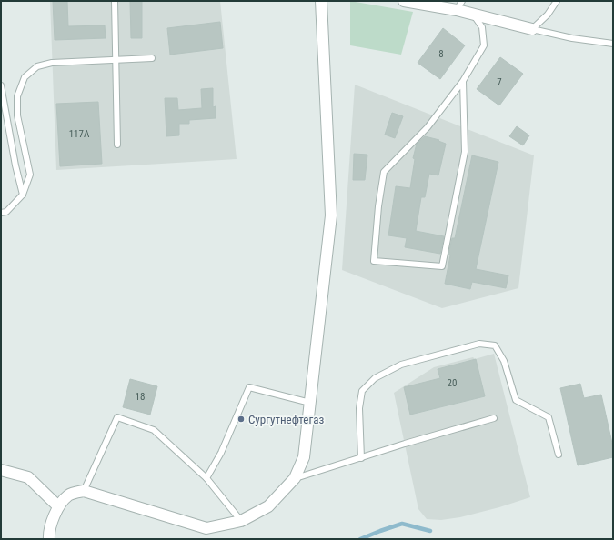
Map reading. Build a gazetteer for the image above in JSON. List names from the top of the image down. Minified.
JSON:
{"places":["Сургутнефтегаз"],"house_numbers":["8","7","117А","20","18"]}
